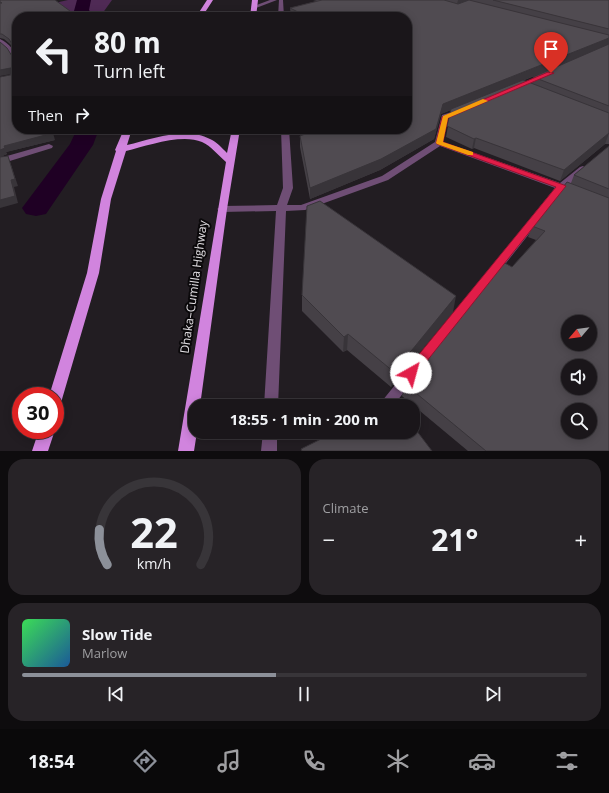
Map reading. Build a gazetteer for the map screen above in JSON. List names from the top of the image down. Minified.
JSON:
{"streets":{"highway":["Dhaka–Cumilla Highway"]},"north":"bottom left","page":{"turn":["80 m","Turn left"],"then":"Then","limit":"30","trip":"18:55 · 1 min · 200 m","tile":"Climate","heat":["−","21°","+"],"song":["Slow Tide","Marlow"],"tabs":"18:54","gauge":["22","km/h"]}}
